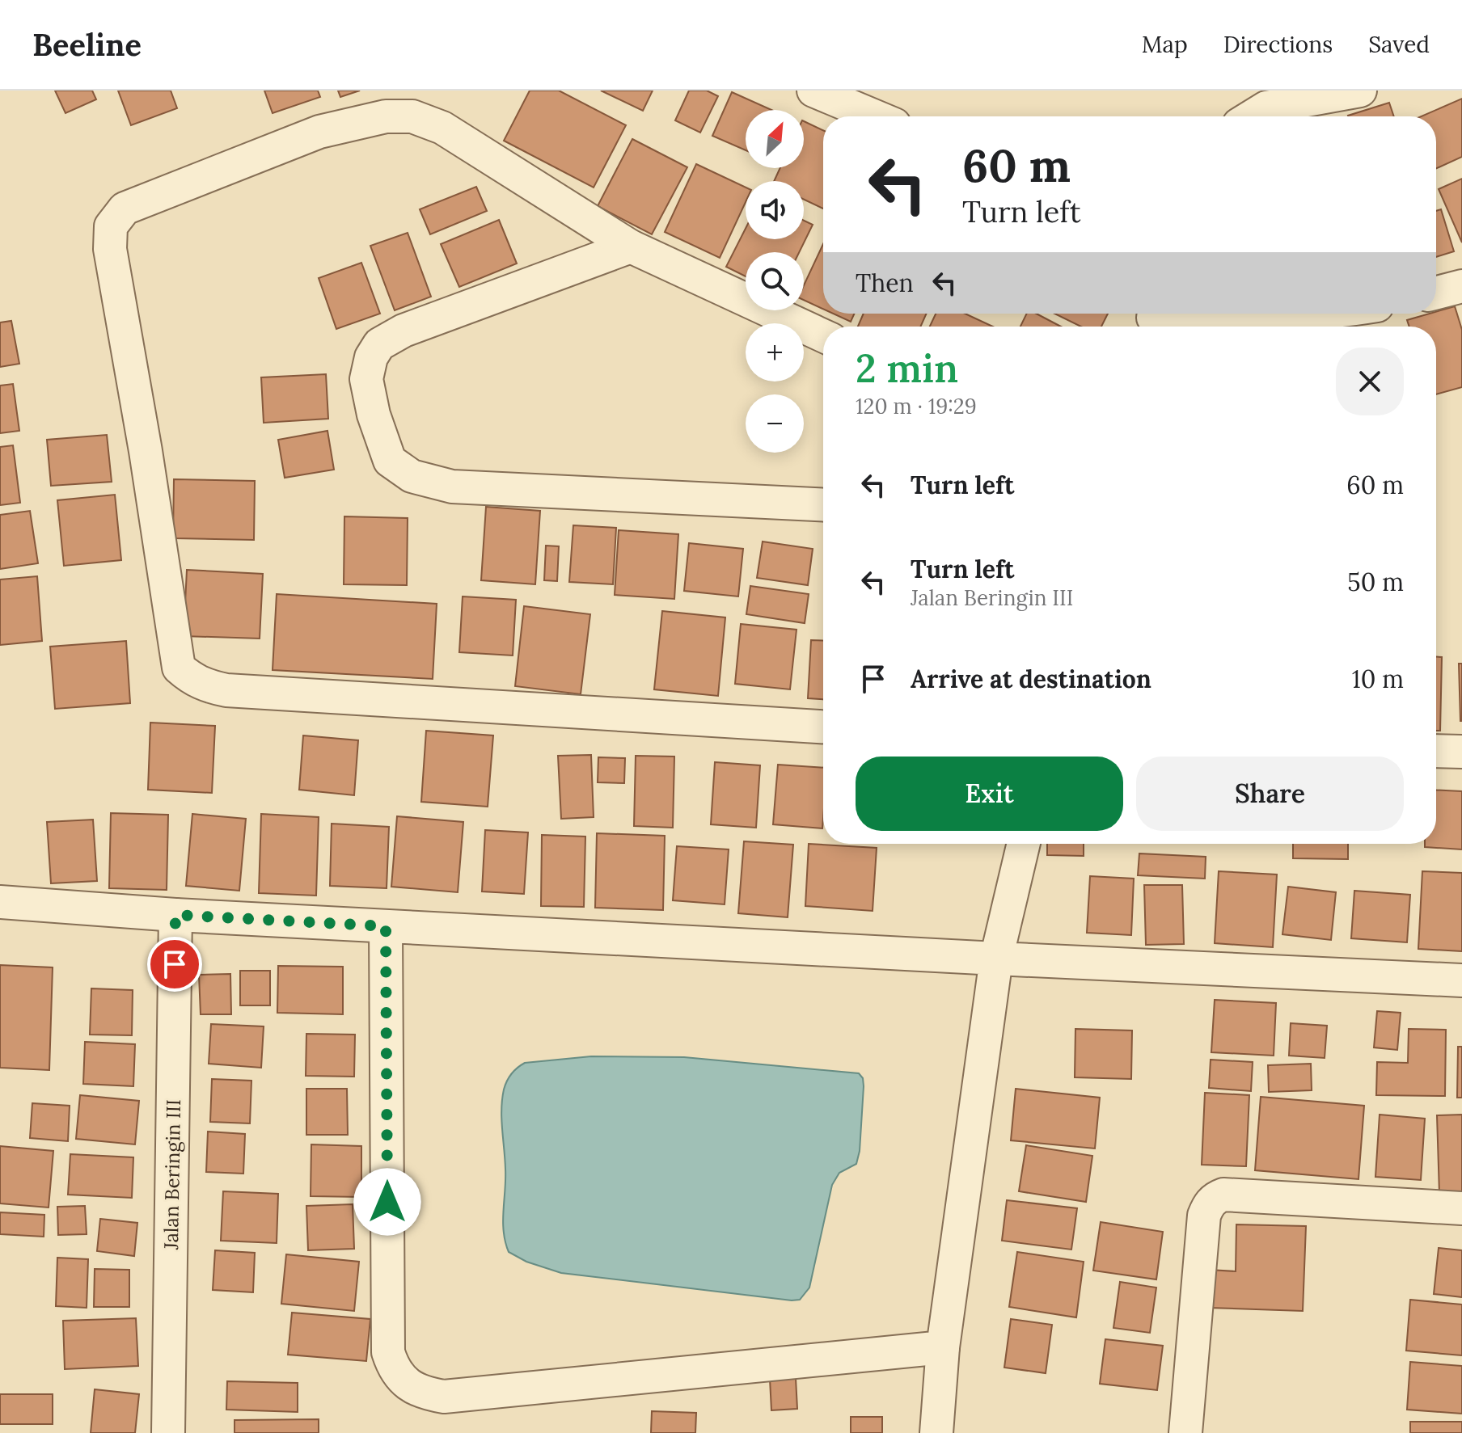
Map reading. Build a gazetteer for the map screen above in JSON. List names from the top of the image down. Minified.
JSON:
{"streets":{"street":["Jalan Beringin III"]},"north":"top right","page":{"header":"Beeline","nav":["Map","Directions","Saved"],"map_buttons":["+","−"],"turn":["60 m","Turn left"],"then":"Then","heading":["2 min","120 m · 19:29"],"list":[{"name":"Turn left","value":"60 m"},{"name":"Turn left","note":"Jalan Beringin III","value":"50 m"},{"name":"Arrive at destination","value":"10 m"}],"buttons":["Exit","Share"]}}
